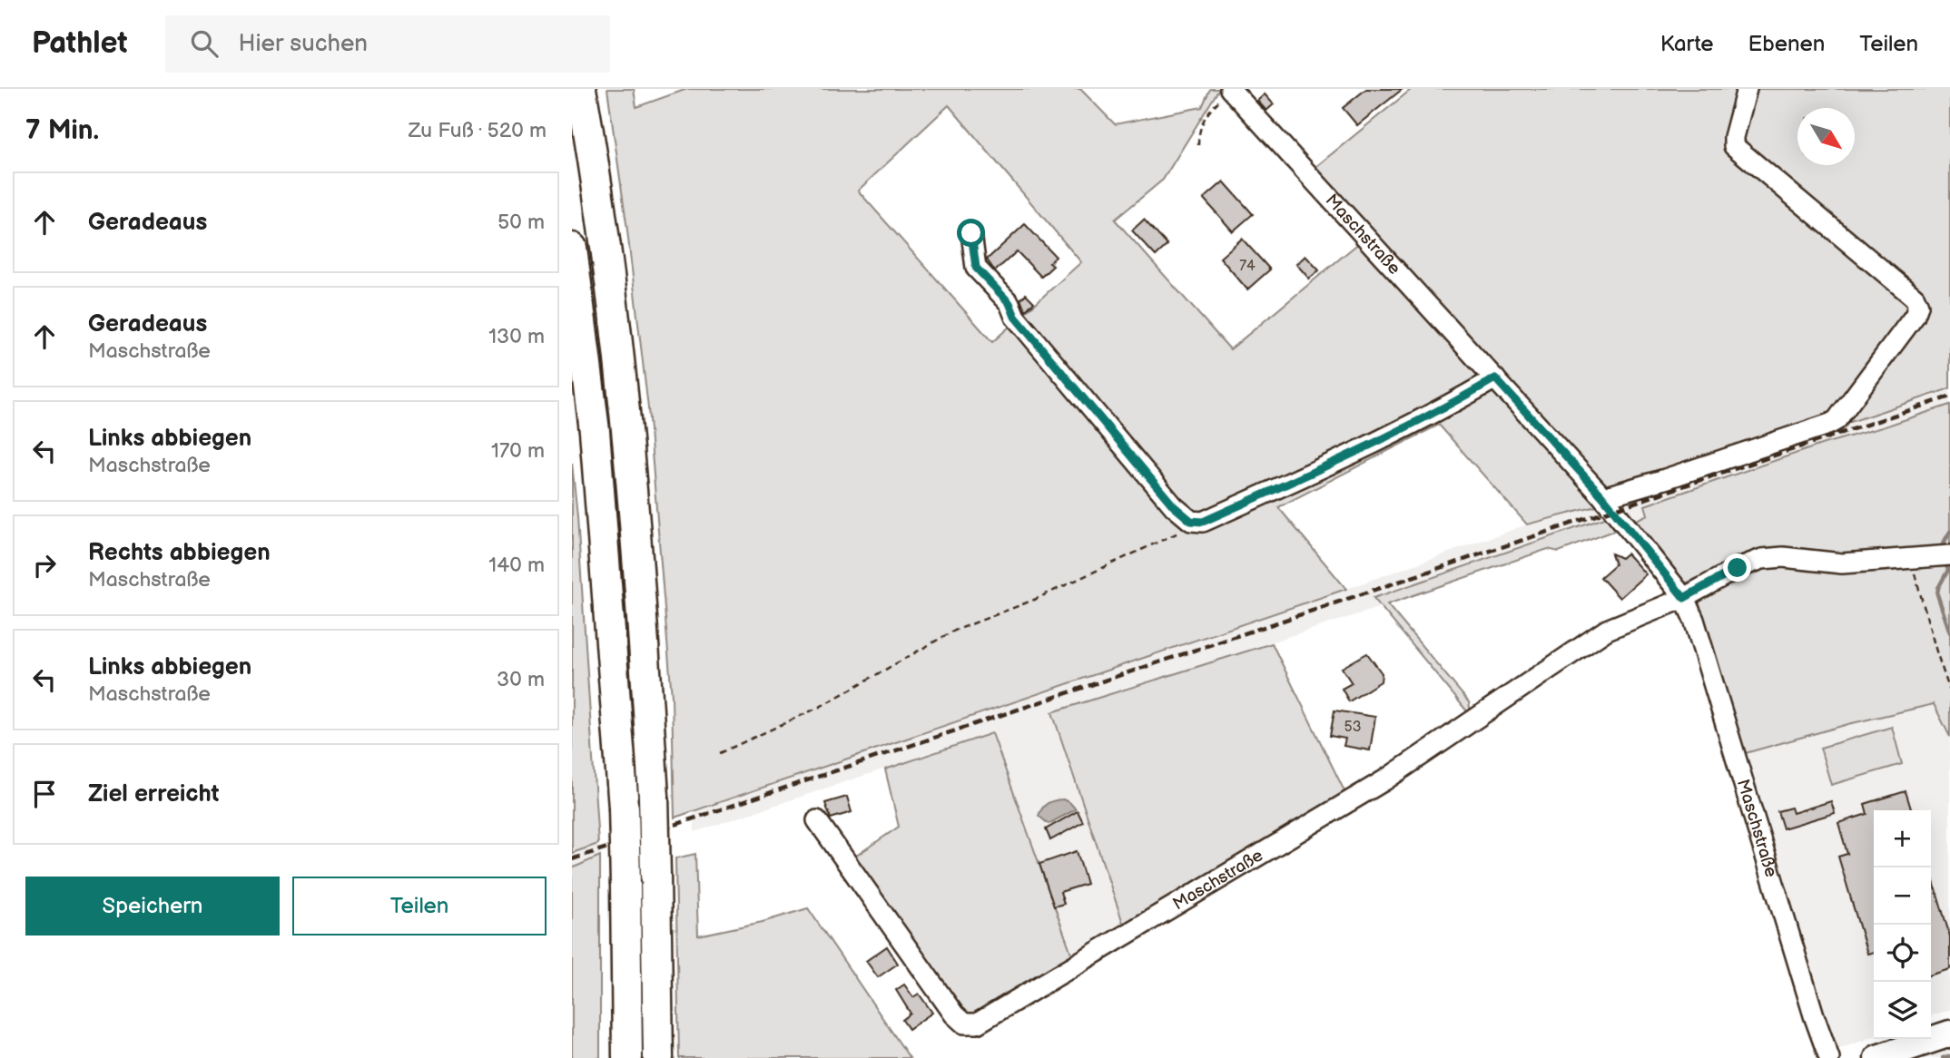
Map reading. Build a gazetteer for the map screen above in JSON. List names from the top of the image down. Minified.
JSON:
{"streets":{"street":["Maschstraße"]},"house_numbers":["74","53"],"north":"bottom right","page":{"header":"Pathlet","search":"Hier suchen","nav":["Karte","Ebenen","Teilen"],"heading":["7 Min.","Zu Fuß · 520 m"],"list":[["Geradeaus","50 m"],["Geradeaus","Maschstraße","130 m"],["Links abbiegen","Maschstraße","170 m"],["Rechts abbiegen","Maschstraße","140 m"],["Links abbiegen","Maschstraße","30 m"],"Ziel erreicht"],"map_buttons":["+","−"],"buttons":["Speichern","Teilen"]}}
